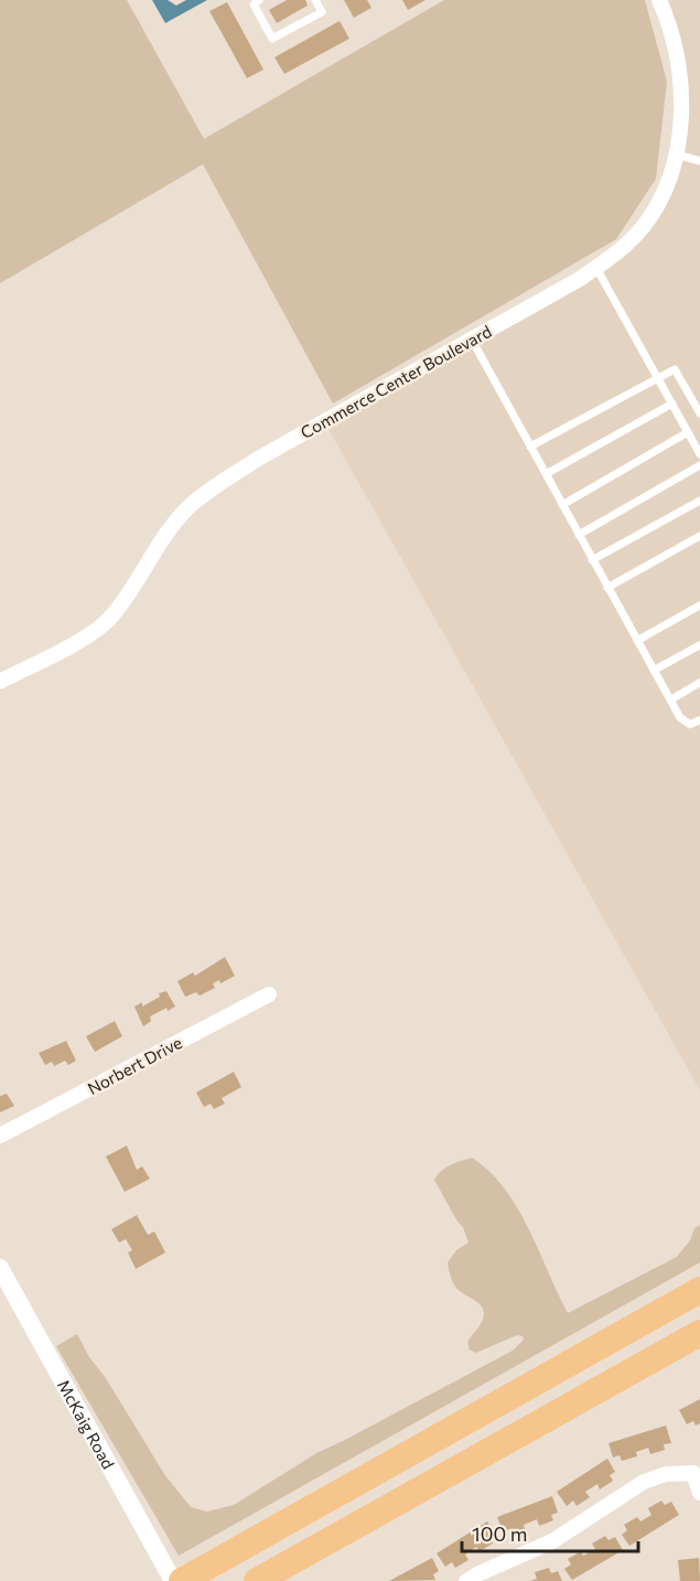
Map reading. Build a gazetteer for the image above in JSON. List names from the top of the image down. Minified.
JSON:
{"streets":{"street":["Commerce Center Boulevard","Norbert Drive","McKaig Road"]},"scale_bar":"100 m"}
